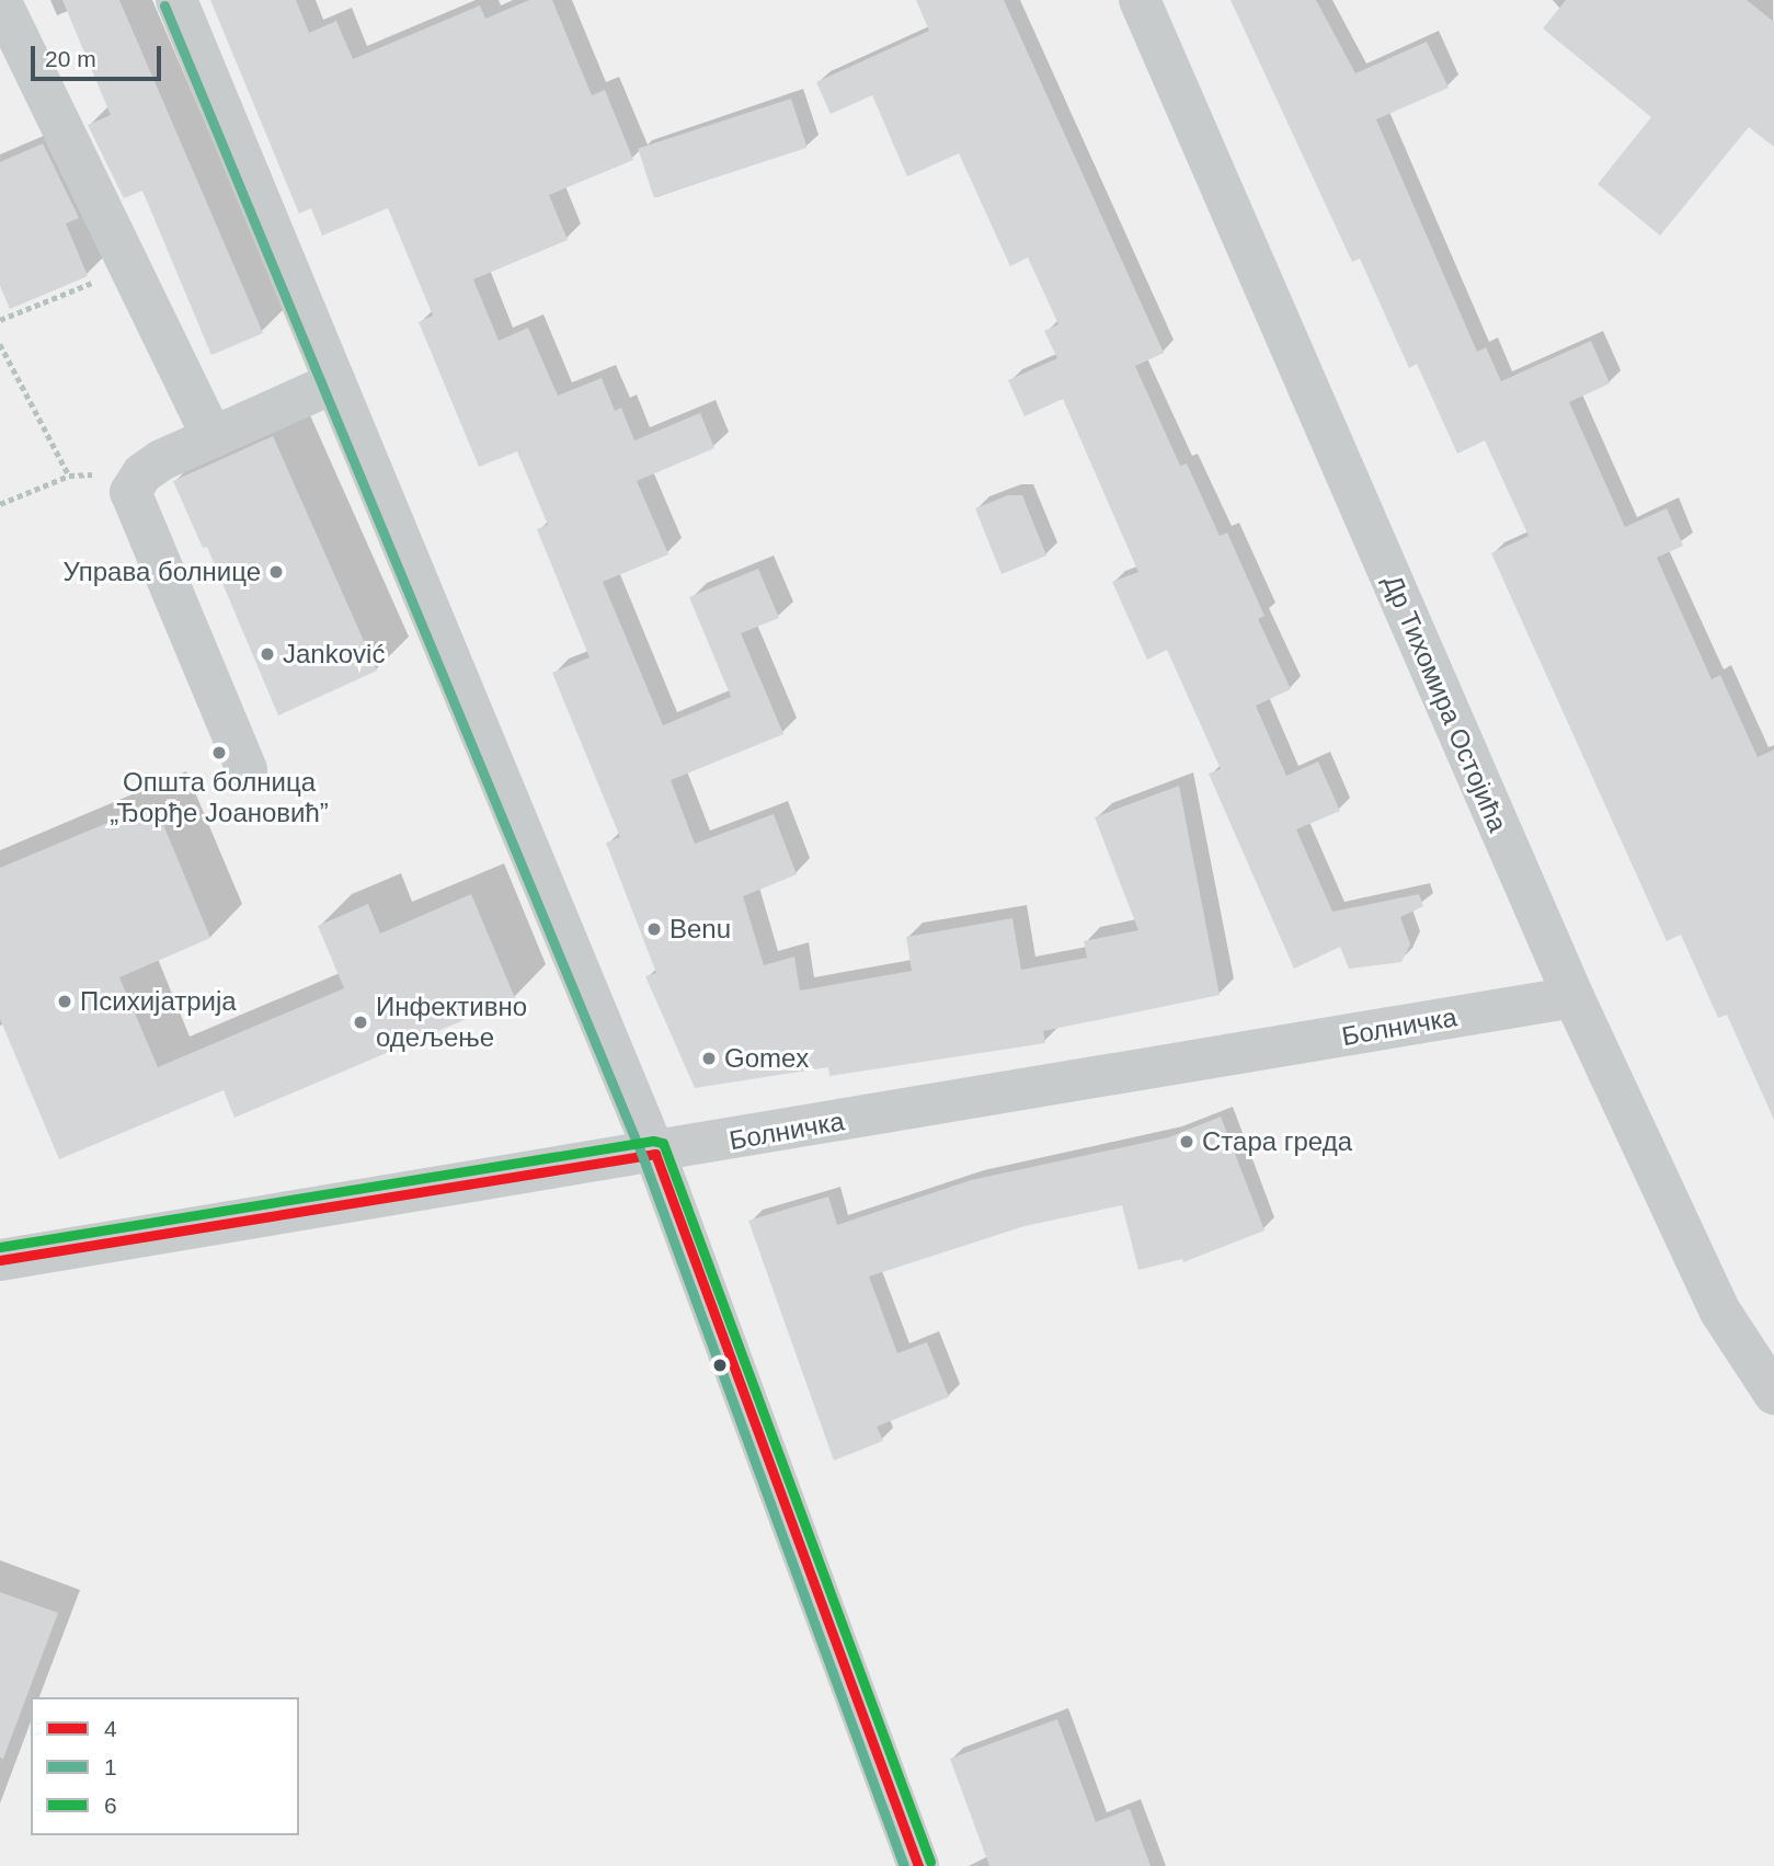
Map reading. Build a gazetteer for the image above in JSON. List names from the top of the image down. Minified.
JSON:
{"streets":{"street":["Др Тихомира Остојића","Болничка"]},"crossings":[["Др Тихомира Остојића","Болничка"]],"places":["Управа болнице","Janković","Општа болница „Ђорђе Јоановић”","Benu","Психијатрија","Инфективно одељење","Gomex","Стара греда"],"lines":["transit line 1","transit line 6","transit line 4"],"legend":["4","1","6"],"scale_bar":"20 m"}
